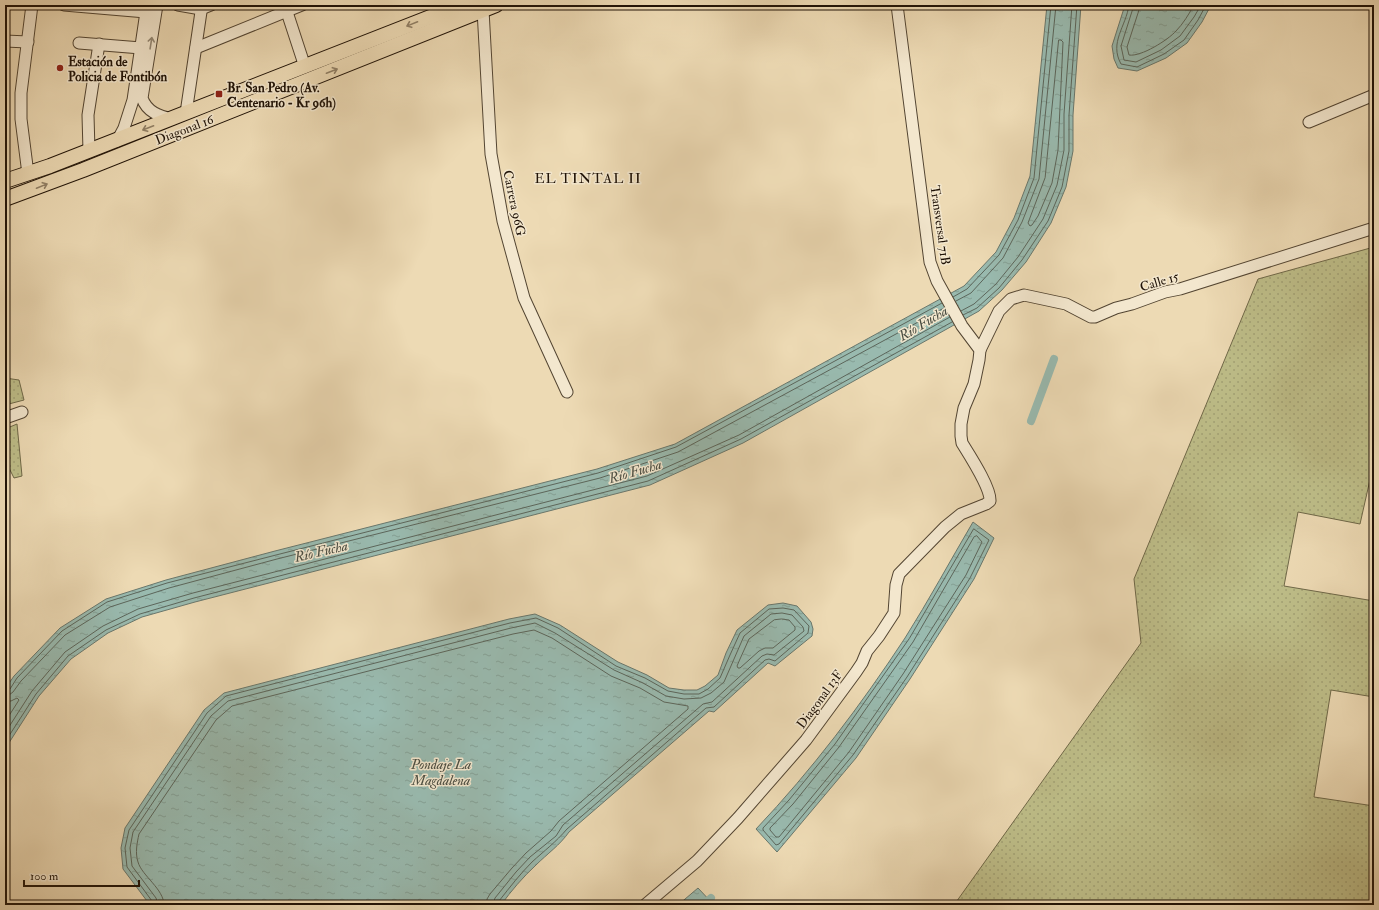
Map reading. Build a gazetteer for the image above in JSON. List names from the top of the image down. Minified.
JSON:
{"streets":{"main road":["Diagonal 16"],"street":["Carrera 96G","Transversal 71B","Calle 15","Diagonal 13F"]},"crossings":[["Diagonal 16","Carrera 96G"],["Transversal 71B","Calle 15"],["Transversal 71B","Diagonal 13F"],["Calle 15","Diagonal 13F"]],"districts":["EL TINTAL II"],"water":["Río Fucha","Pondaje La Magdalena"],"places":{"other":["Estación de Policia de Fontibón"],"transit":["Br. San Pedro (Av. Centenario - Kr 96h)"]},"scale_bar":"100 m"}
